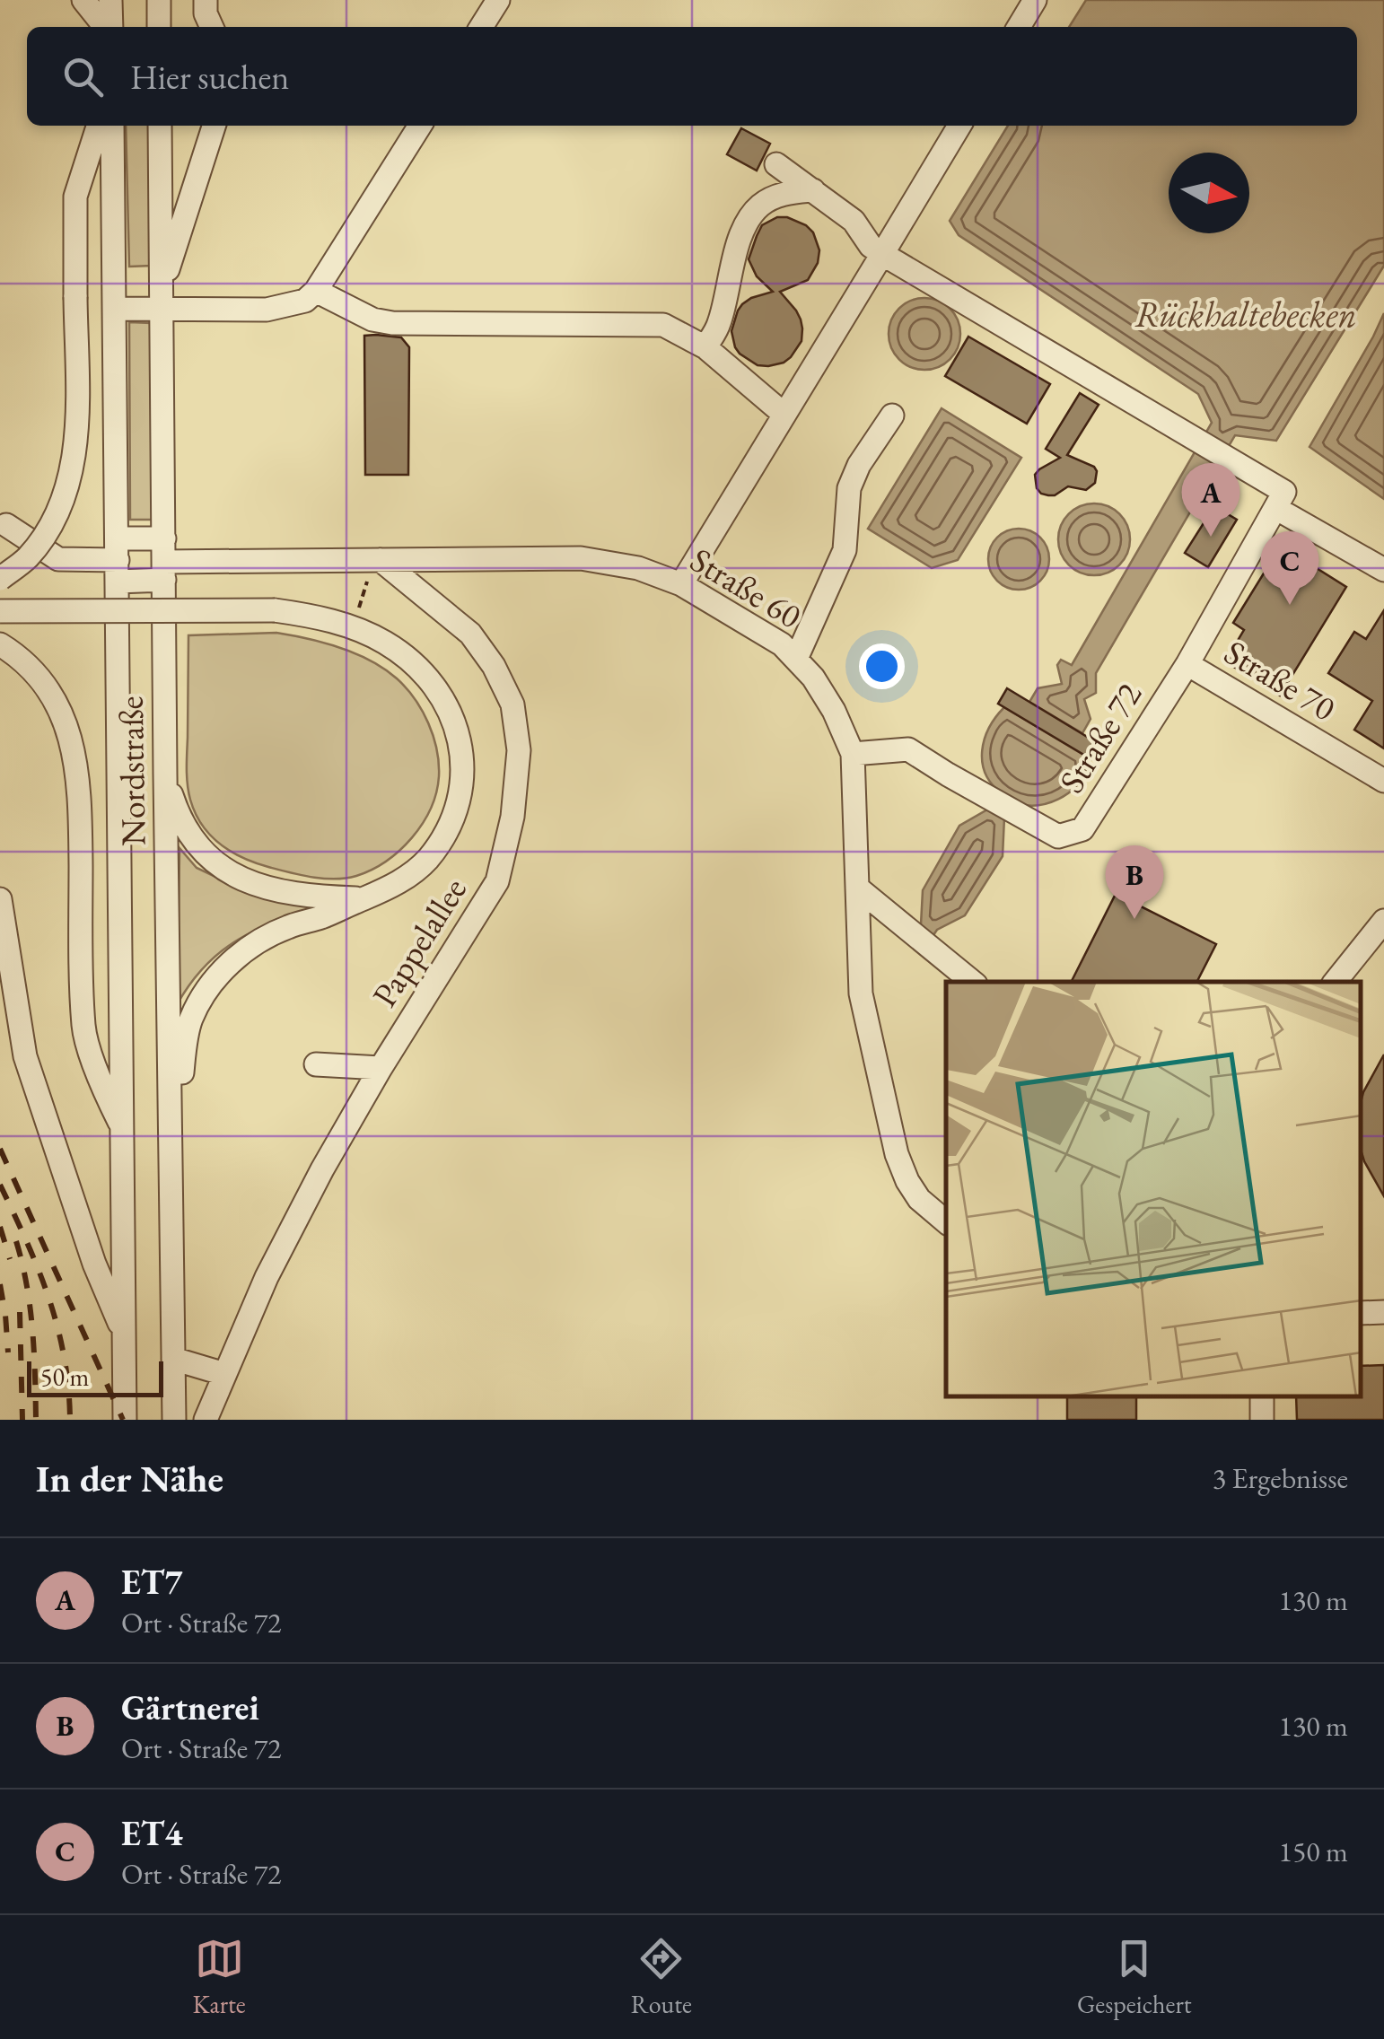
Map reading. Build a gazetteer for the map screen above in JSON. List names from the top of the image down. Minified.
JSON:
{"streets":{"street":["Straße 60","Straße 70","Straße 72","Nordstraße","Pappelallee"]},"crossings":[["Straße 60","Straße 72"],["Straße 60","Nordstraße"],["Straße 60","Pappelallee"],["Straße 70","Straße 72"]],"water":["Rückhaltebecken"],"scale_bar":"50 m","north":"right","page":{"search":"Hier suchen","pins":["A","C","B"],"scale":"50 m","heading":["In der Nähe","3 Ergebnisse"],"list":[{"mark":"A","name":"ET7","note":"Ort · Straße 72","value":"130 m"},{"mark":"B","name":"Gärtnerei","note":"Ort · Straße 72","value":"130 m"},{"mark":"C","name":"ET4","note":"Ort · Straße 72","value":"150 m"}],"nav":["Karte","Route","Gespeichert"]}}
